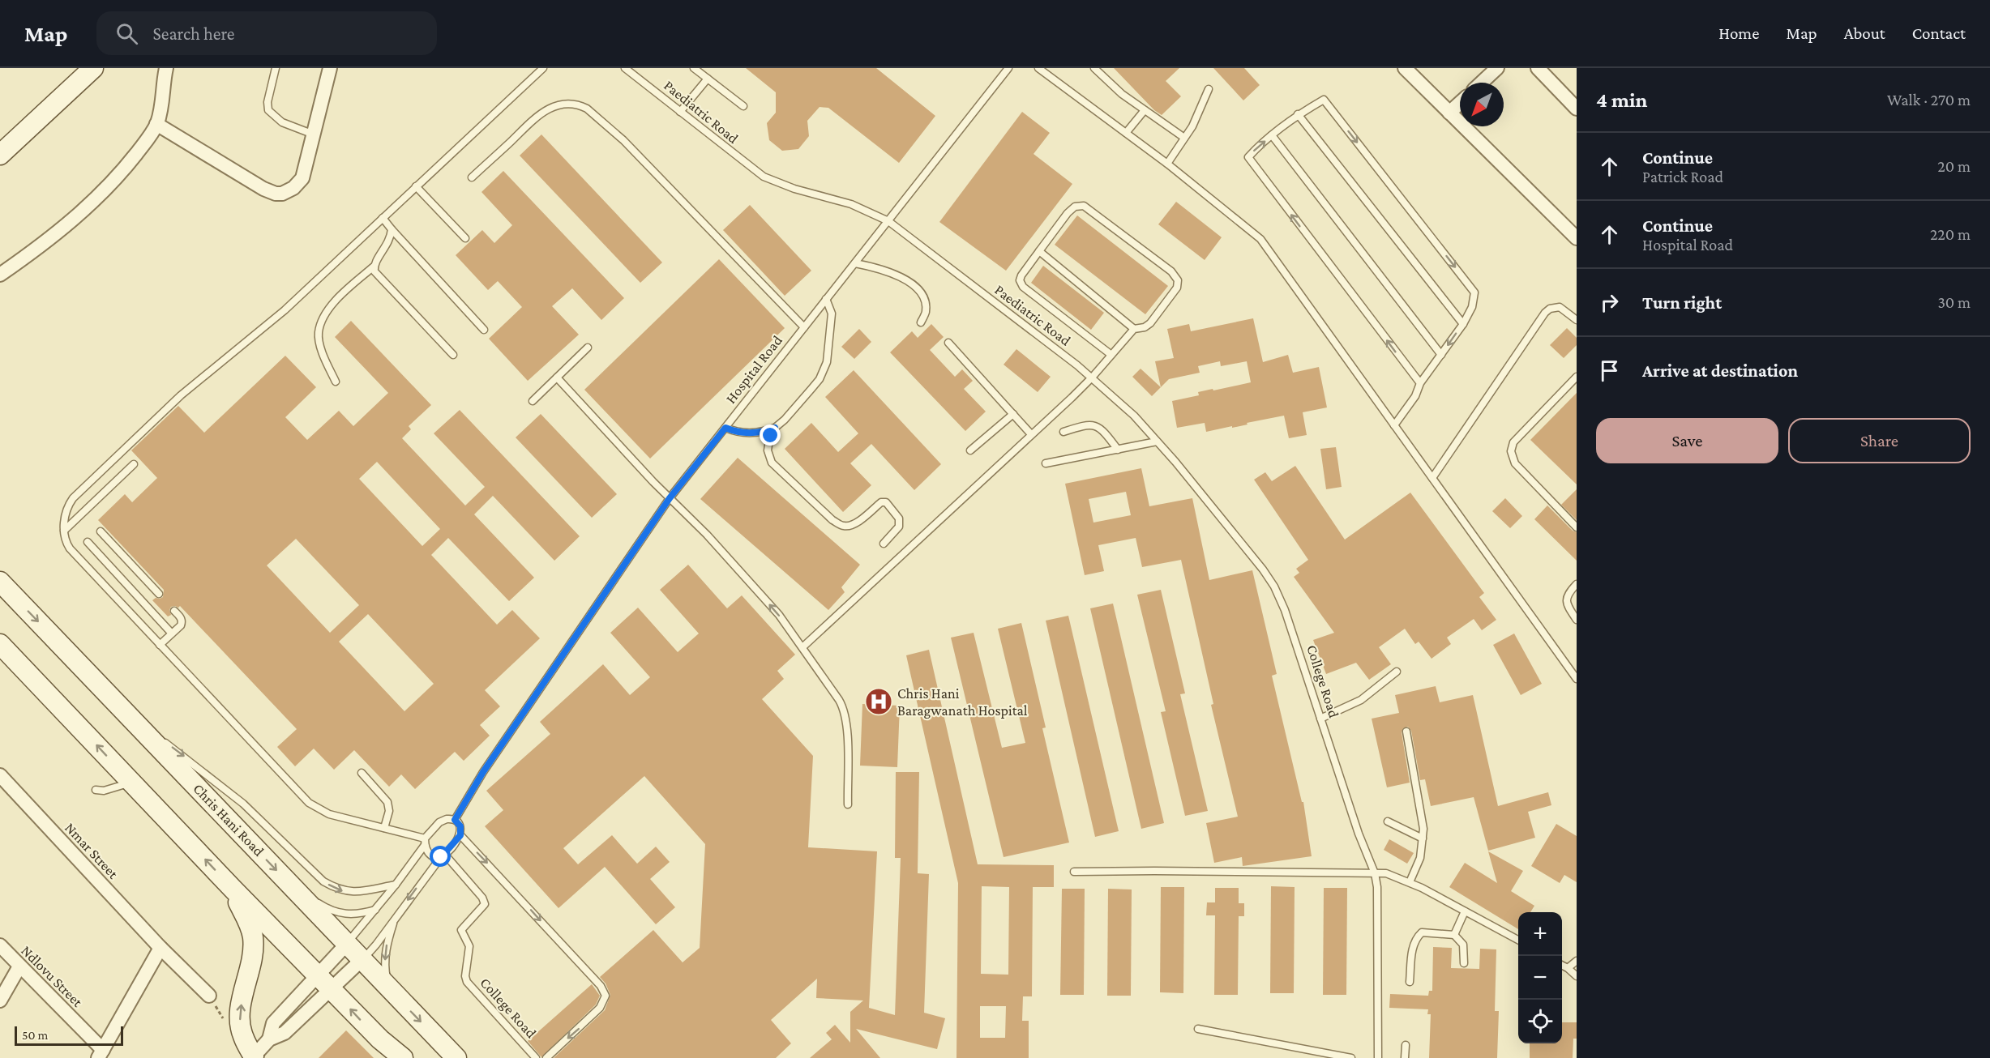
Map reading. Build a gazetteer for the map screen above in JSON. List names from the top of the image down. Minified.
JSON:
{"streets":{"main road":["Chris Hani Road"],"street":["Nmar Street","Ndlovu Street"],"lane":["Paediatric Road","Hospital Road","College Road"]},"crossings":[["Paediatric Road","Hospital Road"],["Paediatric Road","College Road"],["Hospital Road","College Road"]],"places":{"hospital":["Chris Hani Baragwanath Hospital"]},"scale_bar":"50 m","north":"bottom left","page":{"header":"Map","search":"Search here","nav":["Home","Map","About","Contact"],"heading":["4 min","Walk · 270 m"],"list":[["Continue","Patrick Road","20 m"],["Continue","Hospital Road","220 m"],["Turn right","30 m"],"Arrive at destination"],"buttons":["Save","Share"],"map_buttons":["+","−"],"scale":"50 m"}}
